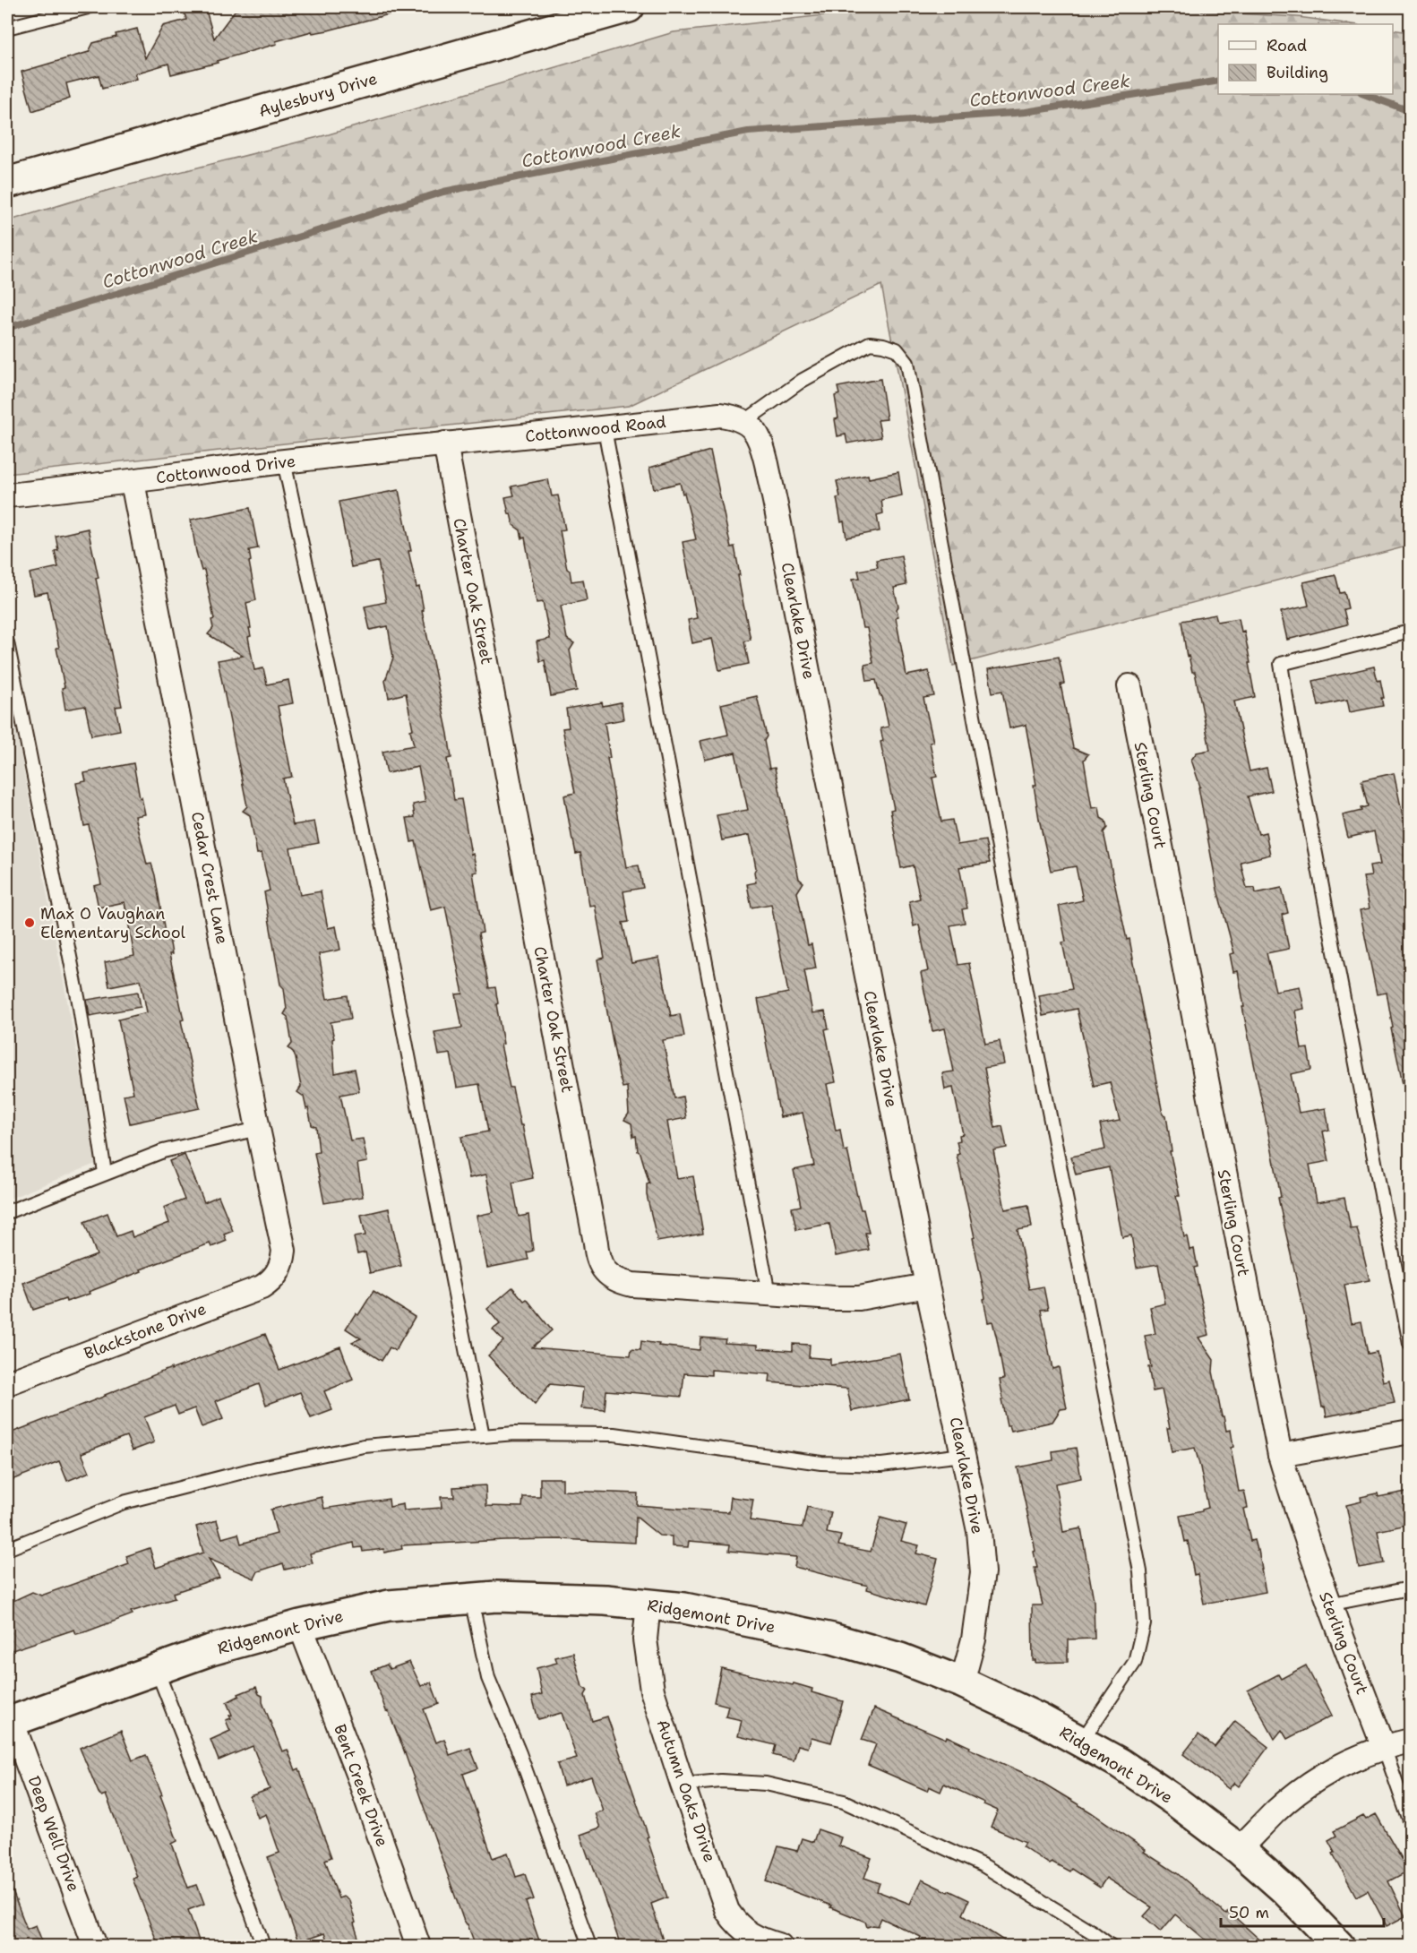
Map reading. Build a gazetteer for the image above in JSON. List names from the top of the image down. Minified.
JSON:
{"streets":{"street":["Aylesbury Drive","Cottonwood Road","Cottonwood Drive","Charter Oak Street","Clearlake Drive","Sterling Court","Cedar Crest Lane","Blackstone Drive","Ridgemont Drive","Bent Creek Drive","Autumn Oaks Drive","Deep Well Drive"]},"crossings":[["Cottonwood Road","Cottonwood Drive"],["Cottonwood Road","Charter Oak Street"],["Cottonwood Road","Clearlake Drive"],["Cottonwood Drive","Charter Oak Street"],["Cottonwood Drive","Cedar Crest Lane"],["Charter Oak Street","Clearlake Drive"],["Clearlake Drive","Ridgemont Drive"],["Cedar Crest Lane","Blackstone Drive"],["Ridgemont Drive","Bent Creek Drive"],["Ridgemont Drive","Autumn Oaks Drive"],["Ridgemont Drive","Deep Well Drive"]],"water":["Cottonwood Creek"],"places":["Max O Vaughan Elementary School"],"legend":["Road","Building"],"scale_bar":"50 m"}
